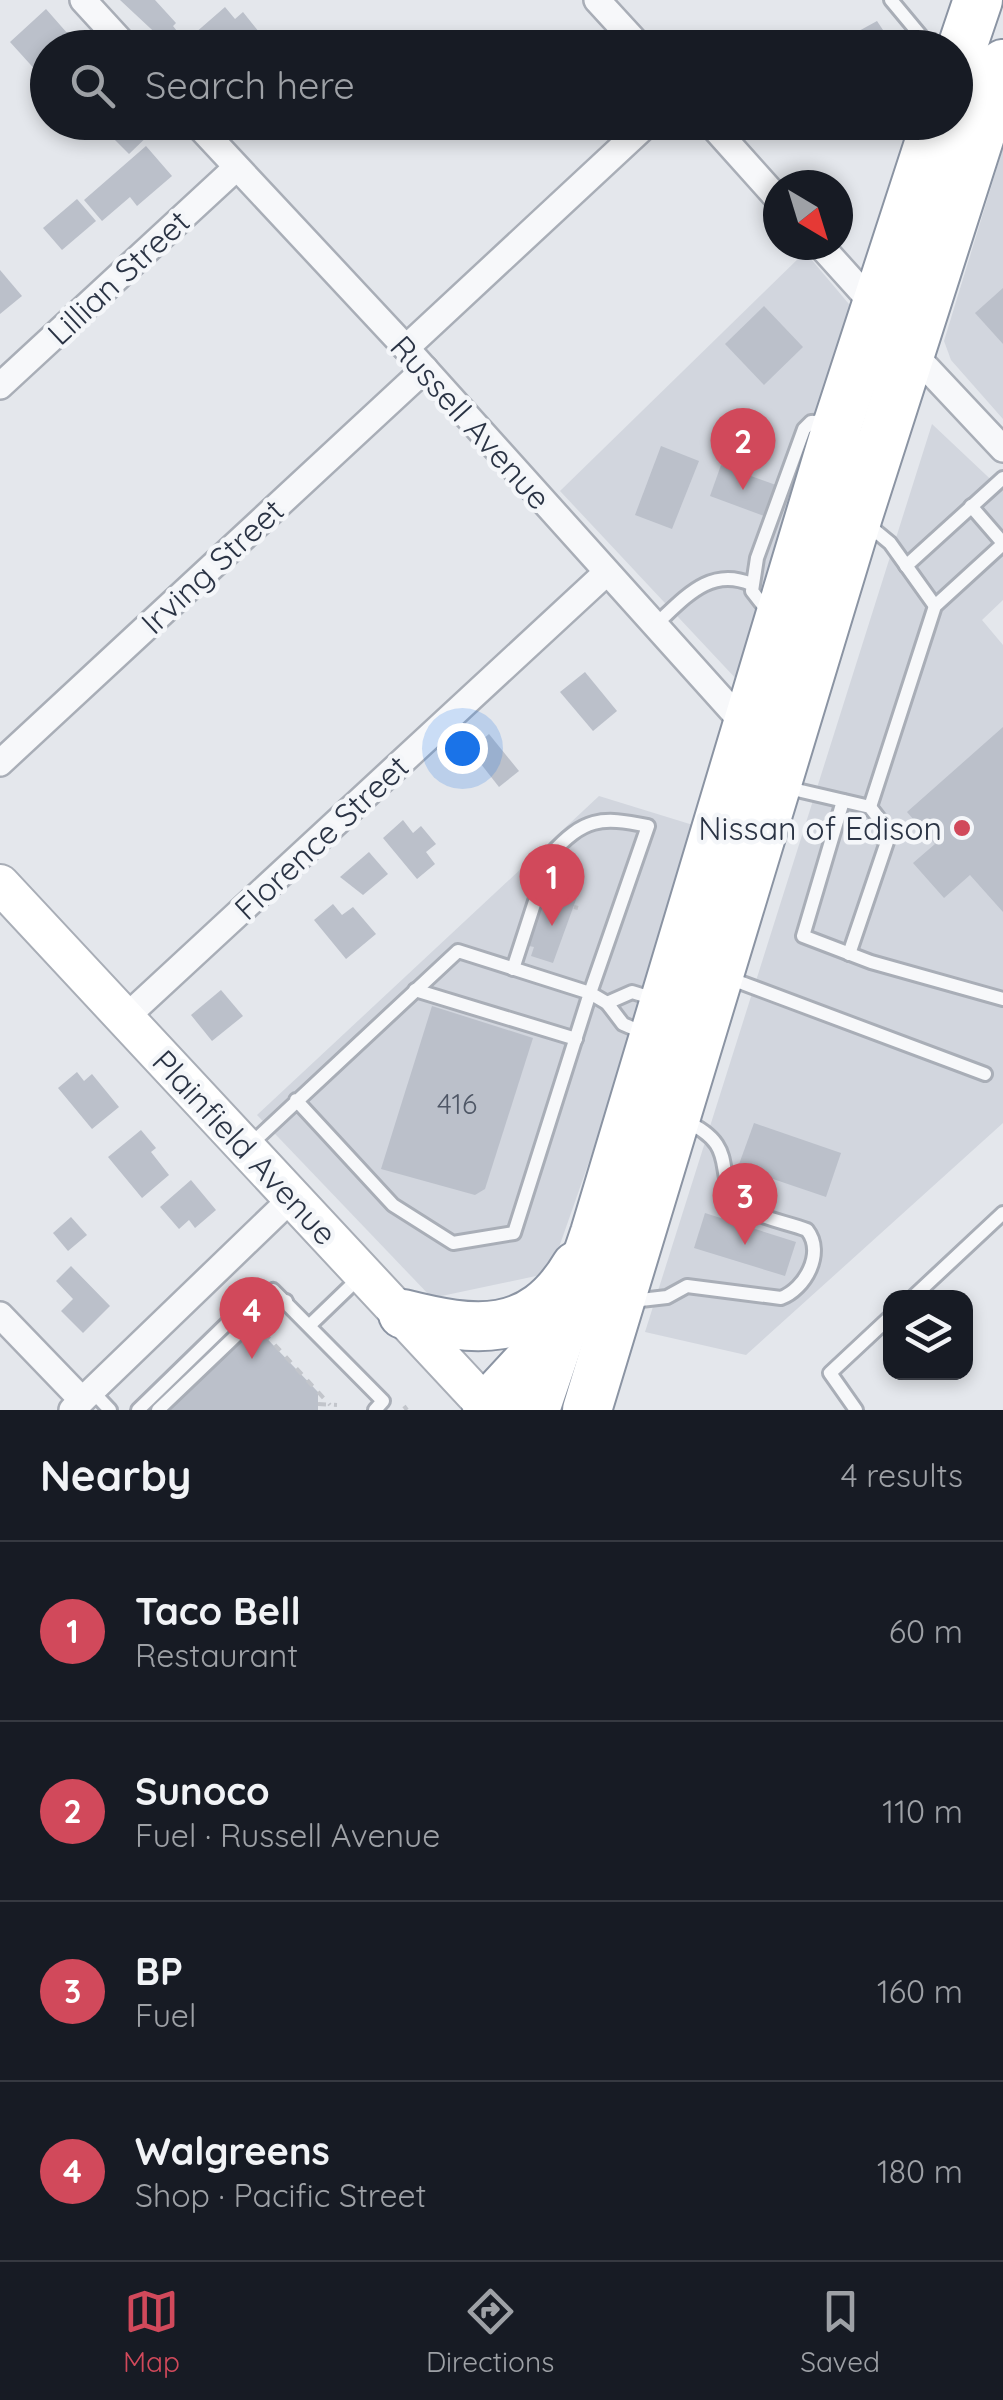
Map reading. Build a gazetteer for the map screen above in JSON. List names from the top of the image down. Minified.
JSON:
{"streets":{"street":["Lillian Street","Russell Avenue","Irving Street","Florence Street","Plainfield Avenue"]},"crossings":[["Lillian Street","Russell Avenue"],["Russell Avenue","Irving Street"],["Russell Avenue","Florence Street"],["Florence Street","Plainfield Avenue"]],"places":["Nissan of Edison"],"house_numbers":["416"],"north":"bottom right","page":{"search":"Search here","pins":["2","1","3","4"],"heading":["Nearby","4 results"],"list":[{"mark":"1","name":"Taco Bell","note":"Restaurant","value":"60 m"},{"mark":"2","name":"Sunoco","note":"Fuel · Russell Avenue","value":"110 m"},{"mark":"3","name":"BP","note":"Fuel","value":"160 m"},{"mark":"4","name":"Walgreens","note":"Shop · Pacific Street","value":"180 m"}],"nav":["Map","Directions","Saved"]}}
